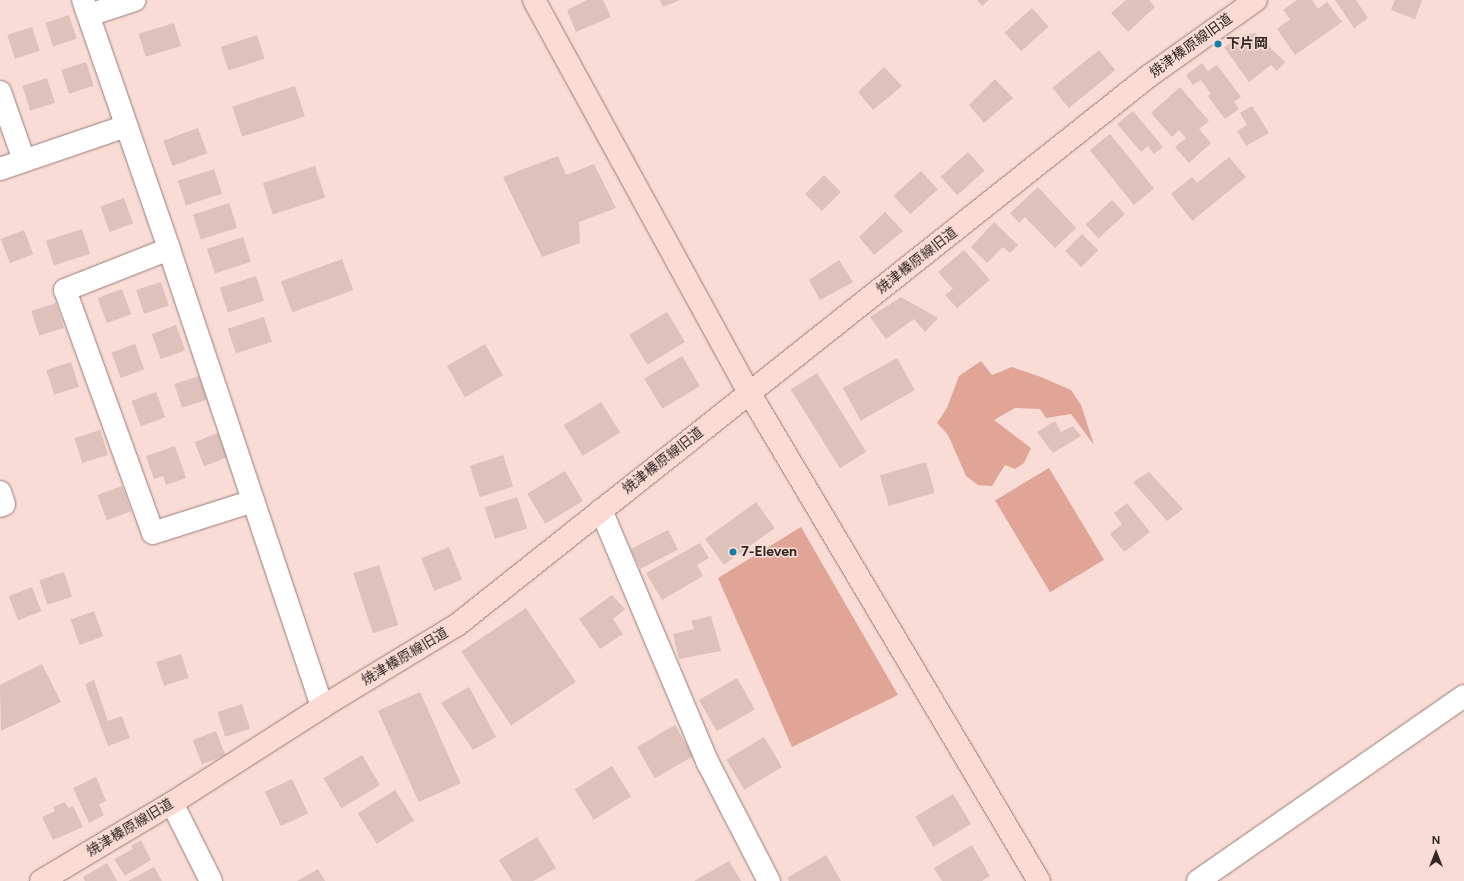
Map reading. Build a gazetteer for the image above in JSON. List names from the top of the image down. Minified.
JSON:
{"streets":{"street":["焼津榛原線旧道"]},"places":["下片岡","7-Eleven"],"north":"top"}
